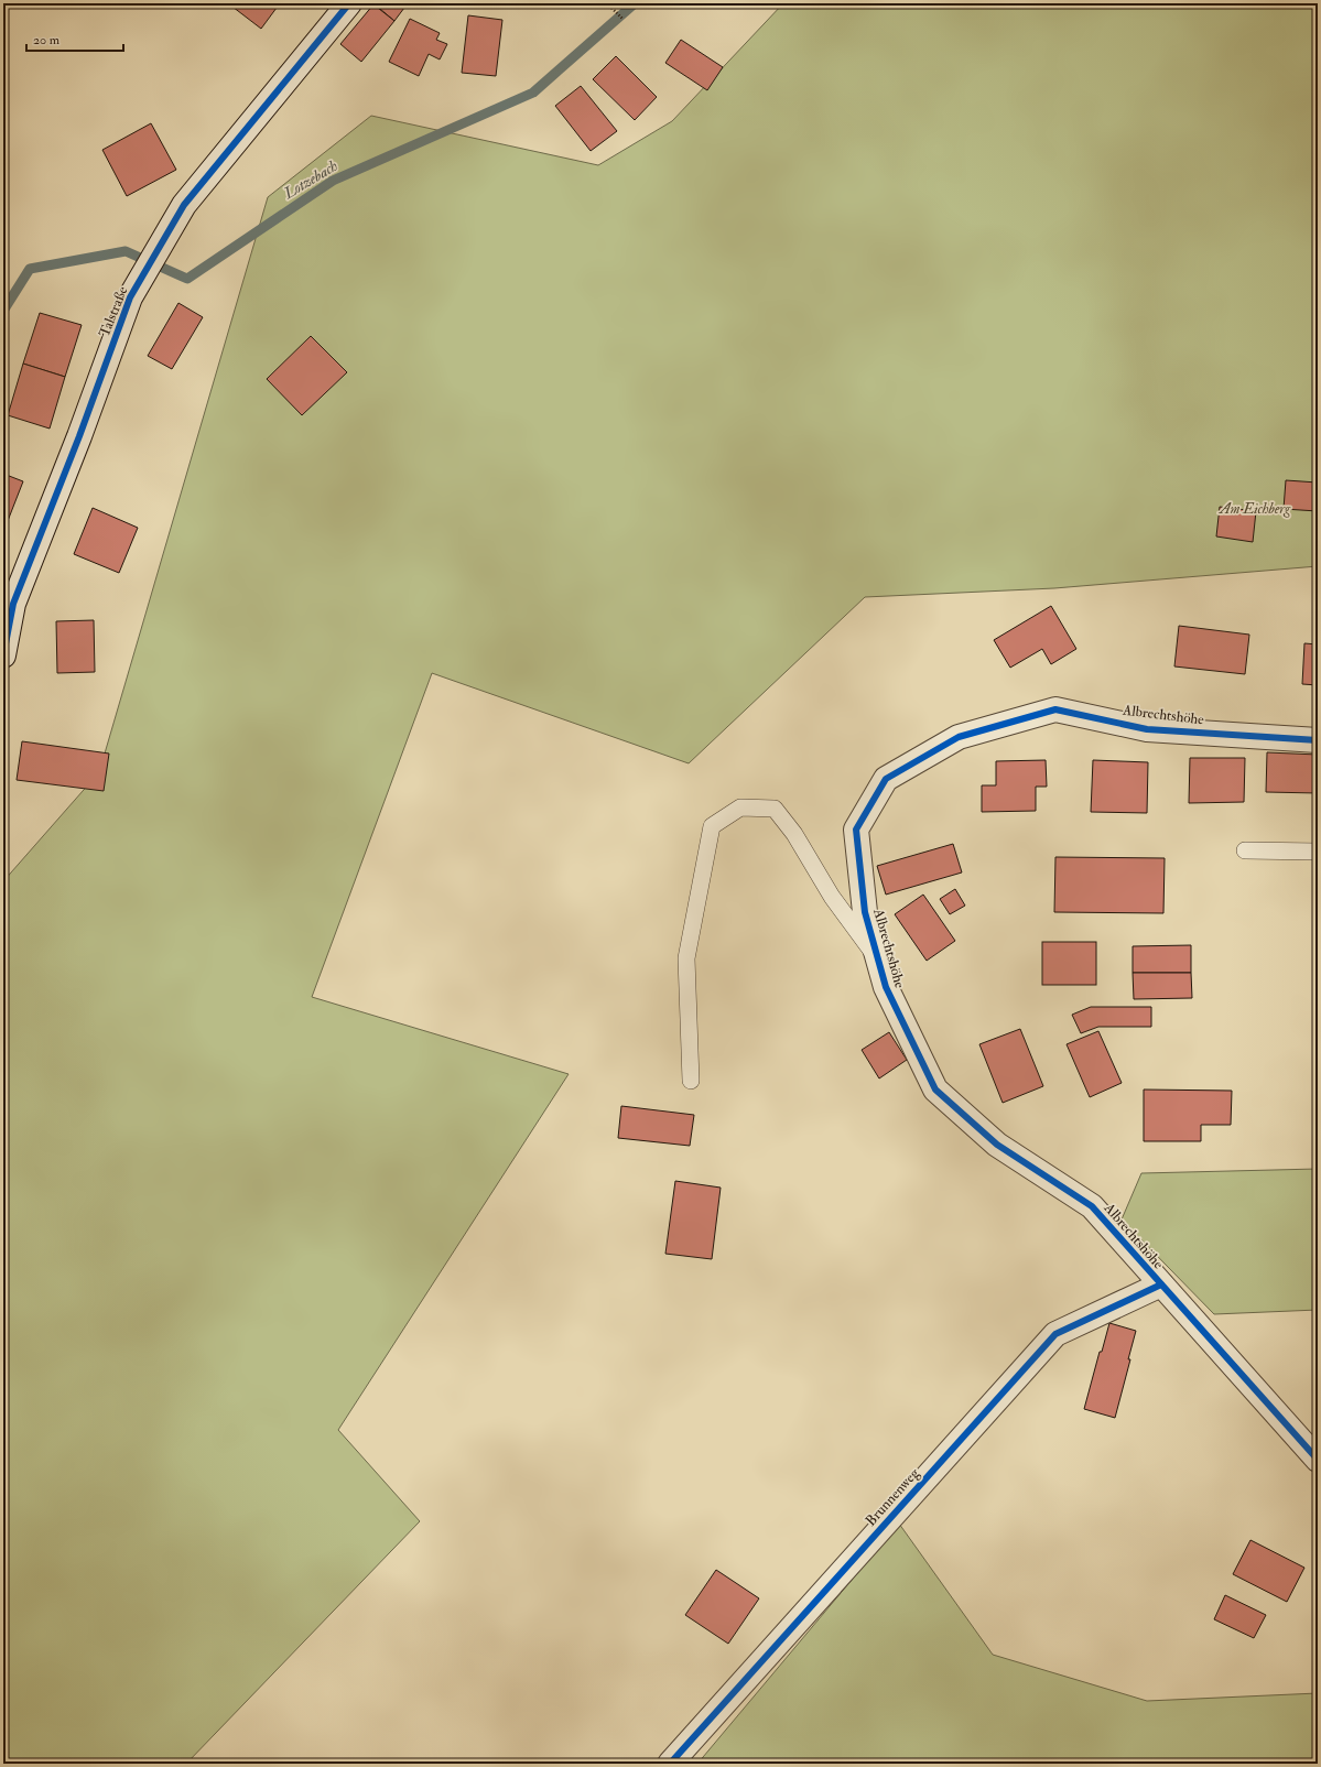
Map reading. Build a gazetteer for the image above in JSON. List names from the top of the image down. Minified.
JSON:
{"streets":{"street":["Talstraße","Albrechtshöhe","Brunnenweg"]},"crossings":[["Albrechtshöhe","Brunnenweg"]],"water":["Lotzebach"],"parks":["Am Eichberg"],"scale_bar":"20 m"}
